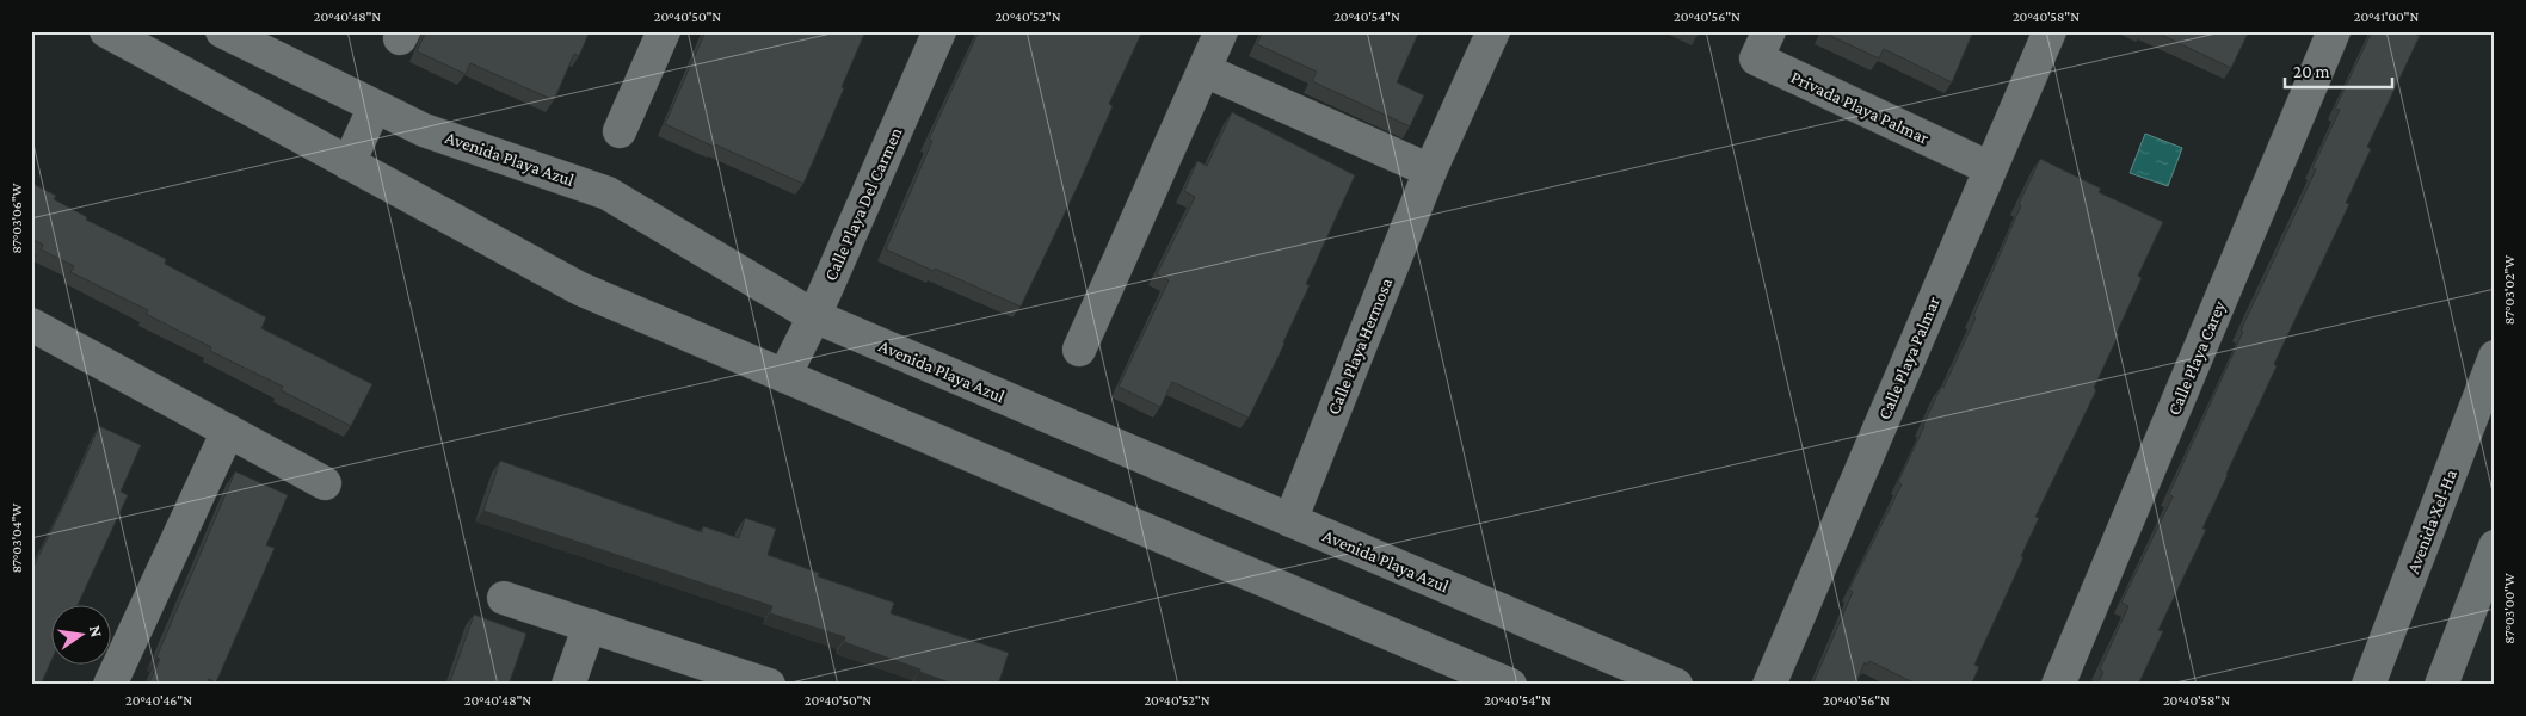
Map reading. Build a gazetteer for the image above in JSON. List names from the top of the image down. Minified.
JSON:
{"streets":{"street":["Privada Playa Palmar","Avenida Playa Azul","Calle Playa Del Carmen","Calle Playa Hermosa","Calle Playa Palmar","Calle Playa Carey","Avenida Xel-Ha"]},"crossings":[["Privada Playa Palmar","Calle Playa Palmar"],["Avenida Playa Azul","Calle Playa Del Carmen"],["Avenida Playa Azul","Calle Playa Hermosa"]],"scale_bar":"20 m","north":"right","coordinates":["20°40'48\"N","20°40'50\"N","20°40'52\"N","20°40'54\"N","20°40'56\"N","20°40'58\"N","20°41'00\"N","87°03'06\"W","87°03'02\"W","87°03'04\"W","87°03'00\"W","20°40'46\"N"]}
